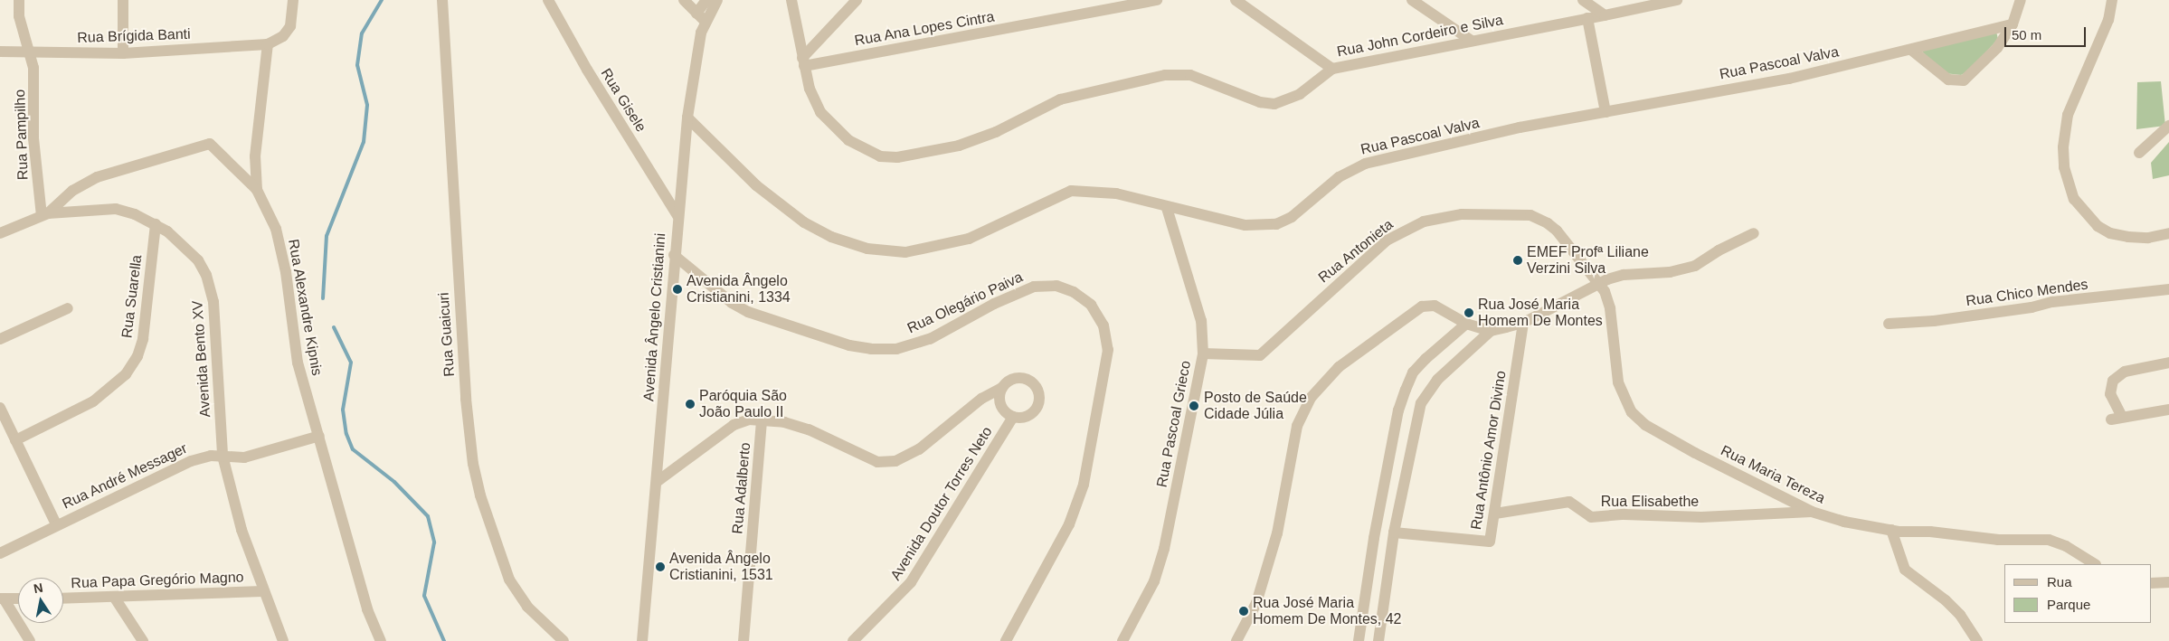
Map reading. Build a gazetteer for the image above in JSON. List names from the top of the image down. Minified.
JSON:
{"streets":{"street":["Rua Ana Lopes Cintra","Rua Brígida Banti","Rua John Cordeiro e Silva","Rua Pascoal Valva","Rua Gisele","Rua Pampilho","Rua Antonieta","Rua Chico Mendes","Rua Suarella","Rua Olegário Paiva","Rua Alexandre Kipnis","Avenida Ângelo Cristianini","Rua Guaicuri","Avenida Bento XV","Rua Pascoal Grieco","Rua Antônio Amor Divino","Rua Maria Tereza","Rua André Messager","Rua Adalberto","Rua Elisabethe","Avenida Doutor Torres Neto","Rua Papa Gregório Magno"]},"crossings":[["Rua Brígida Banti","Rua Pampilho"],["Rua Pascoal Valva","Avenida Ângelo Cristianini"],["Rua Pascoal Valva","Rua Pascoal Grieco"],["Rua Gisele","Avenida Ângelo Cristianini"],["Rua Pampilho","Rua Alexandre Kipnis"],["Rua Pampilho","Avenida Bento XV"],["Rua Antonieta","Rua Pascoal Grieco"],["Rua Antonieta","Rua Maria Tereza"],["Rua Suarella","Avenida Bento XV"],["Rua Olegário Paiva","Avenida Ângelo Cristianini"],["Rua Alexandre Kipnis","Avenida Bento XV"],["Rua Alexandre Kipnis","Rua André Messager"],["Avenida Bento XV","Rua André Messager"],["Avenida Bento XV","Rua Papa Gregório Magno"],["Rua Antônio Amor Divino","Rua Elisabethe"],["Rua Maria Tereza","Rua Elisabethe"]],"places":["EMEF Profª Liliane Verzini Silva","Avenida Ângelo Cristianini, 1334","Rua José Maria Homem De Montes","Paróquia São João Paulo II","Posto de Saúde Cidade Júlia","Avenida Ângelo Cristianini, 1531","Rua José Maria Homem De Montes, 42"],"legend":["Rua","Parque"],"scale_bar":"50 m","north":"top"}
